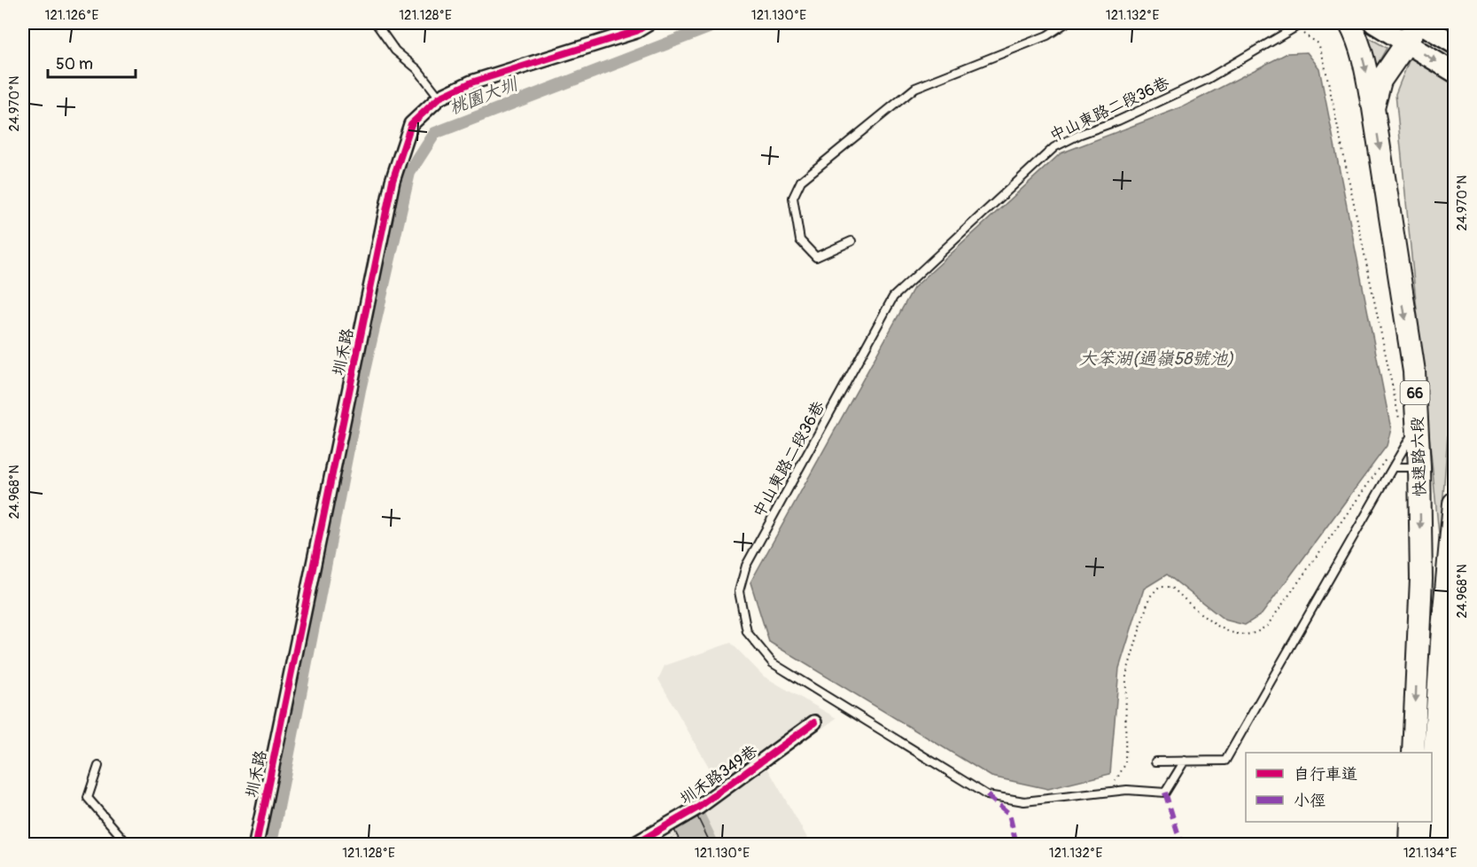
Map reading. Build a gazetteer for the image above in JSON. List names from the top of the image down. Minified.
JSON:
{"streets":{"main road":["66","快速路六段"],"street":["圳禾路","圳禾路349巷"],"lane":["中山東路二段36巷"]},"crossings":[["66","快速路六段"]],"one_way":["快速路六段"],"water":["桃園大圳","大笨湖(過嶺58號池)"],"legend":["自行車道","小徑"],"scale_bar":"50 m","coordinates":["121.126°E","121.128°E","121.130°E","121.132°E","24.970°N","24.968°N","121.134°E"]}
